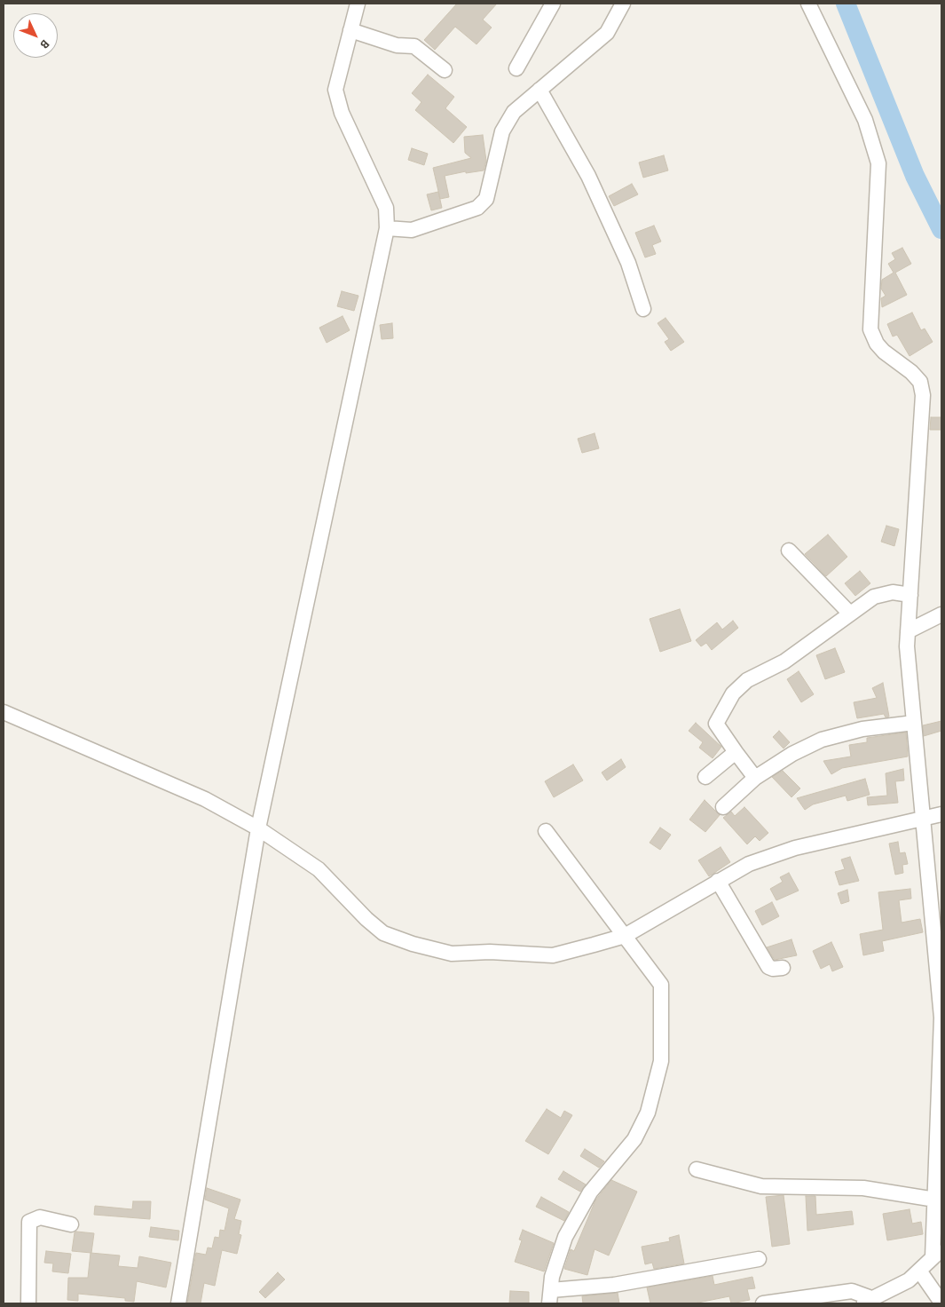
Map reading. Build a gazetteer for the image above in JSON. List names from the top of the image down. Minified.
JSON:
{"north":"bottom right"}
